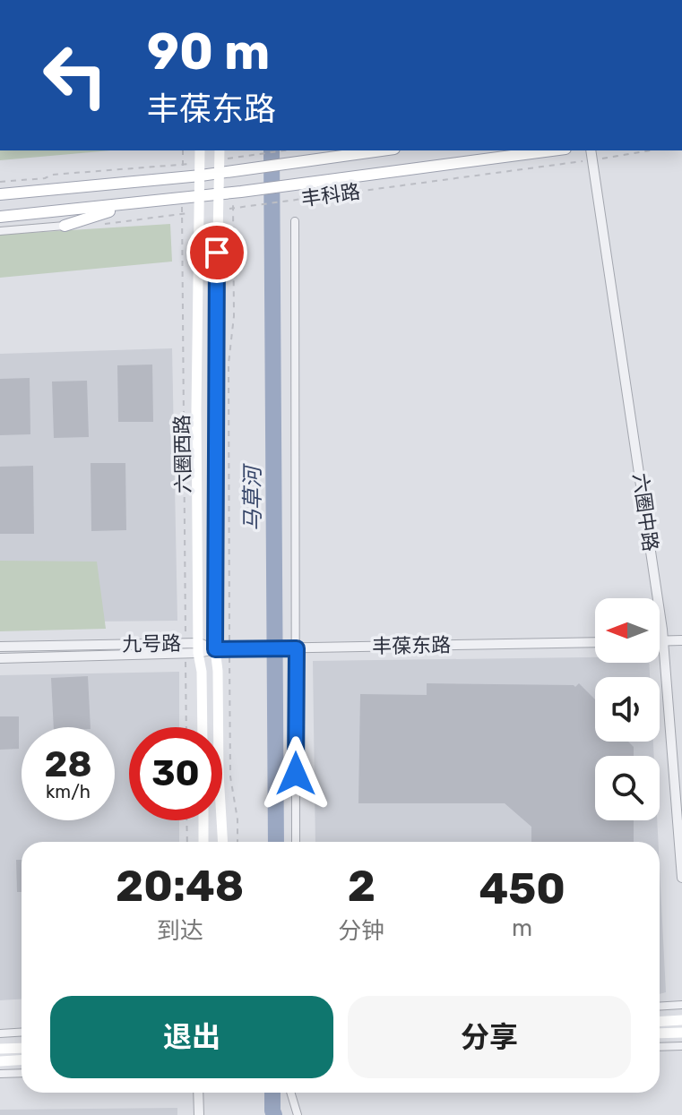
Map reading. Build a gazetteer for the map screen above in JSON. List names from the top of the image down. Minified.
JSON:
{"streets":{"main road":["丰科路","六圈西路"],"street":["六圈中路","九号路","丰葆东路"]},"crossings":[["丰科路","六圈西路"],["丰科路","六圈中路"],["六圈西路","九号路"],["六圈西路","丰葆东路"],["九号路","丰葆东路"]],"water":["马草河"],"north":"left","page":{"turn":["90 m","丰葆东路"],"speed":"28 km/h","limit":"30","eta":["20:48","到达","2","分钟","450","m"],"buttons":["退出","分享"]}}
